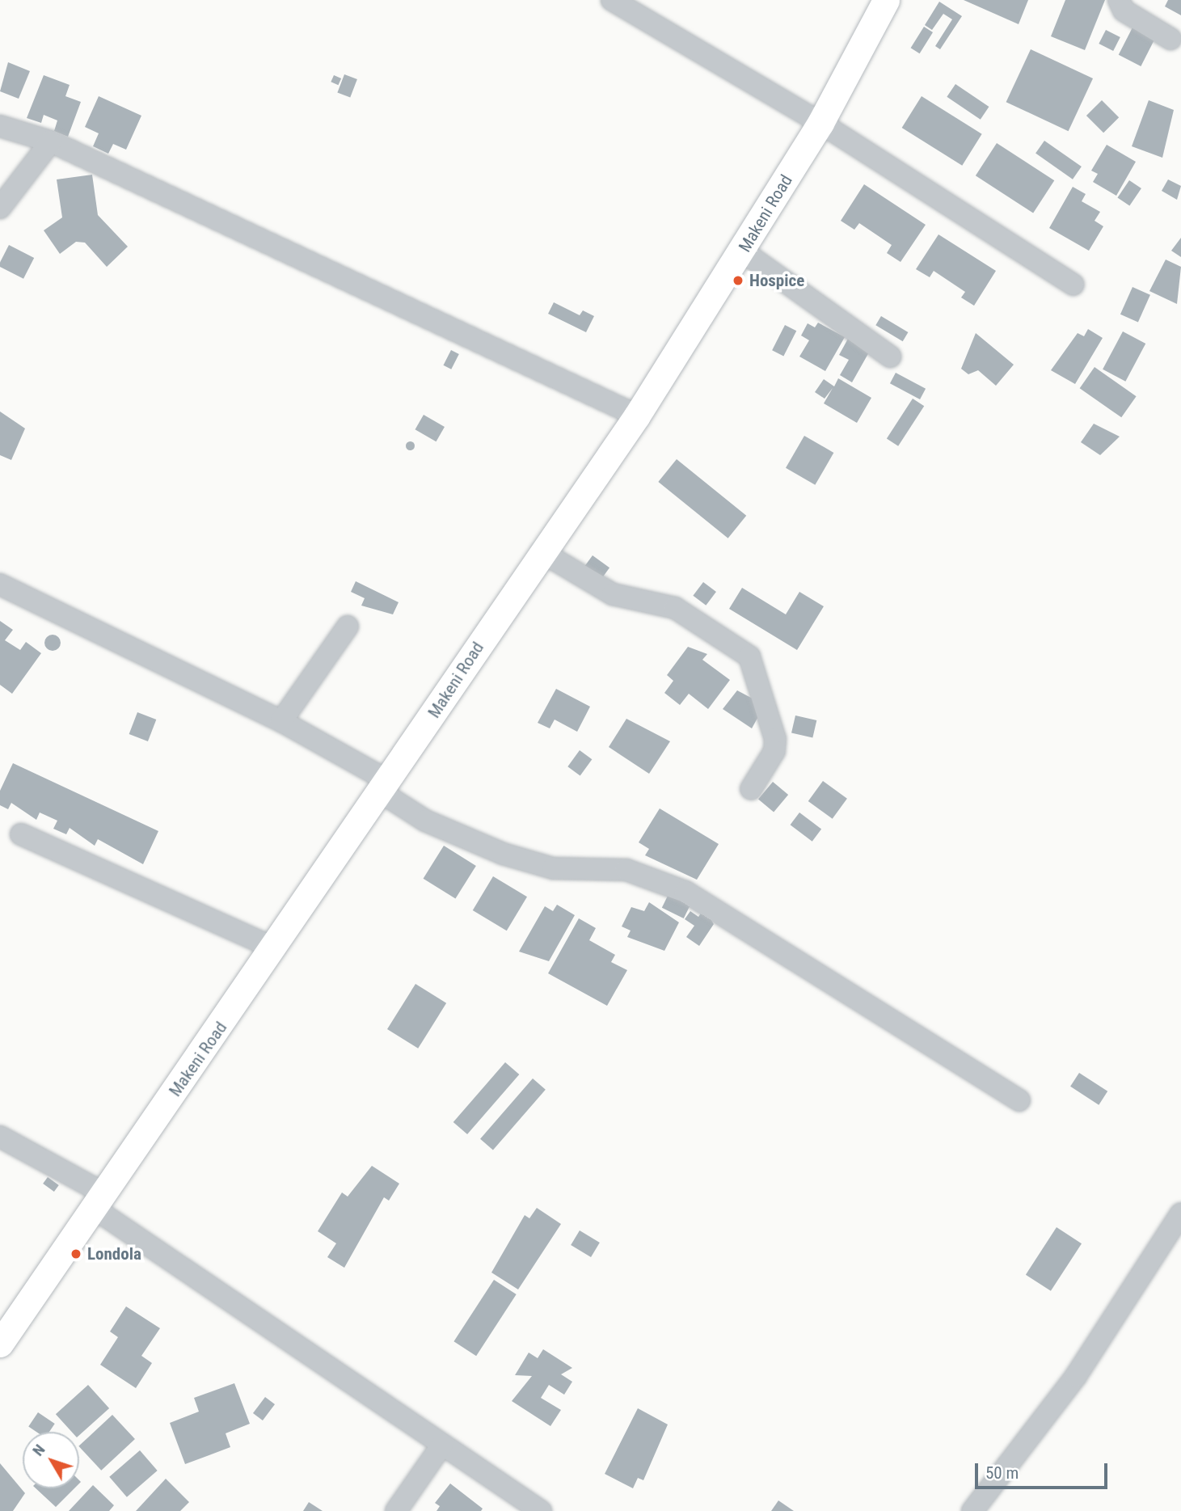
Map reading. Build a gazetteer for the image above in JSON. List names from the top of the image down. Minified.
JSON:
{"streets":{"main road":["Makeni Road"]},"places":["Hospice","Londola"],"scale_bar":"50 m","north":"top left"}
